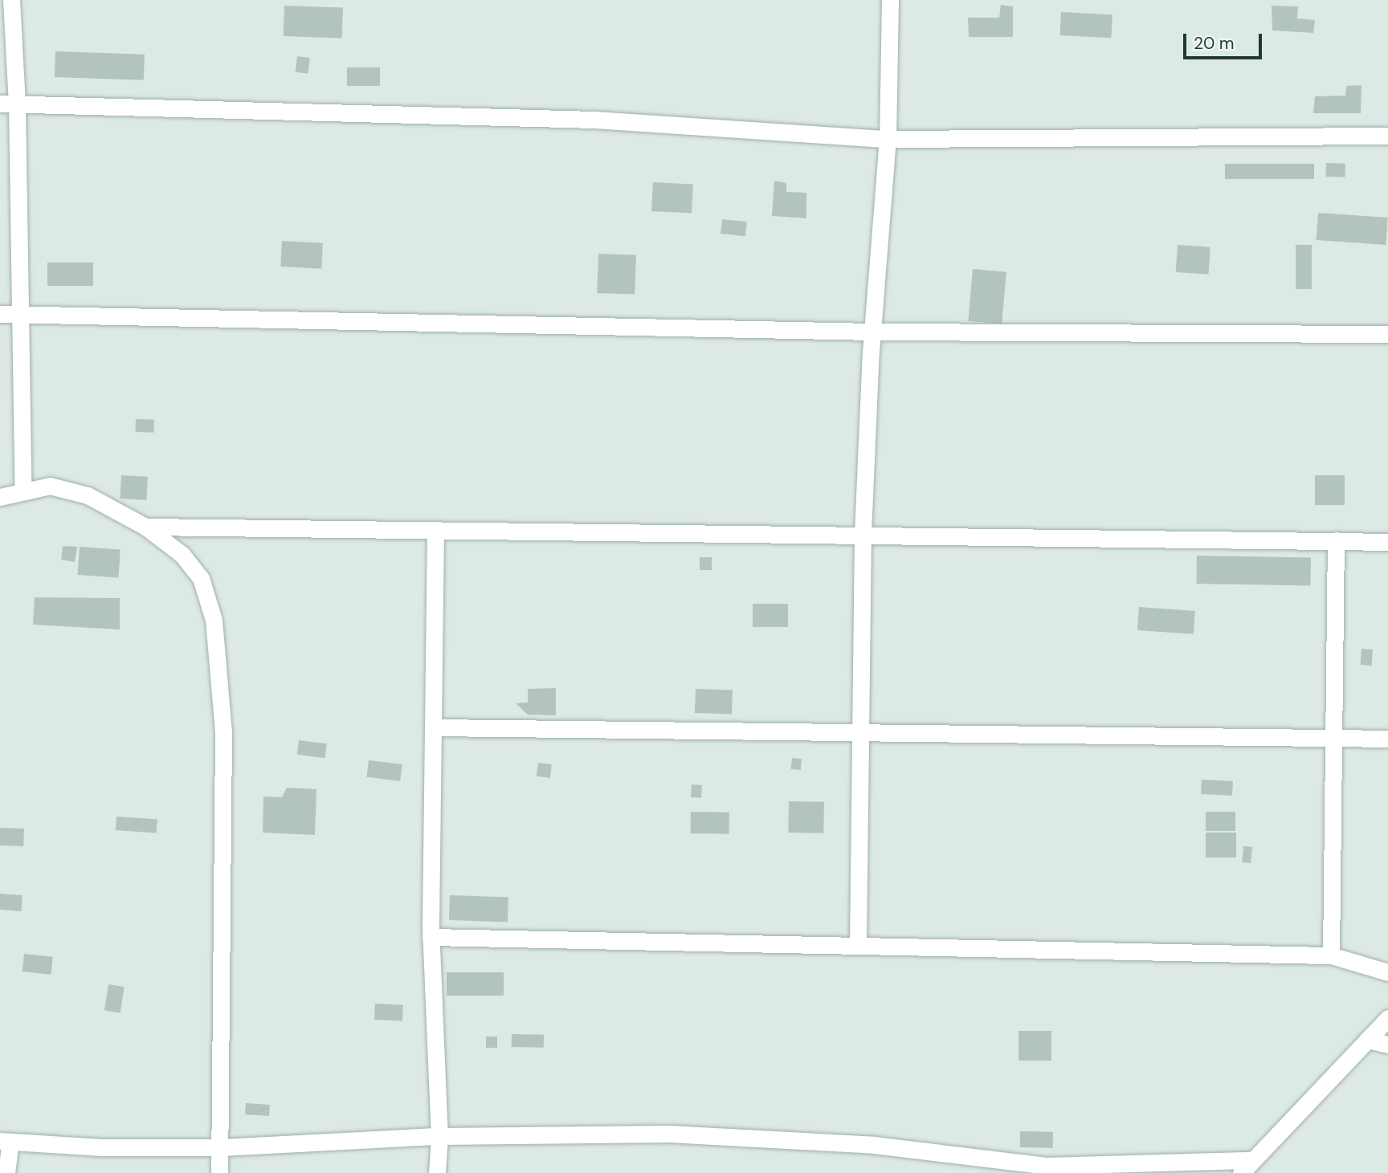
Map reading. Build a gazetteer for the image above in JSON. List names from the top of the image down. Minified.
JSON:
{"scale_bar":"20 m"}
